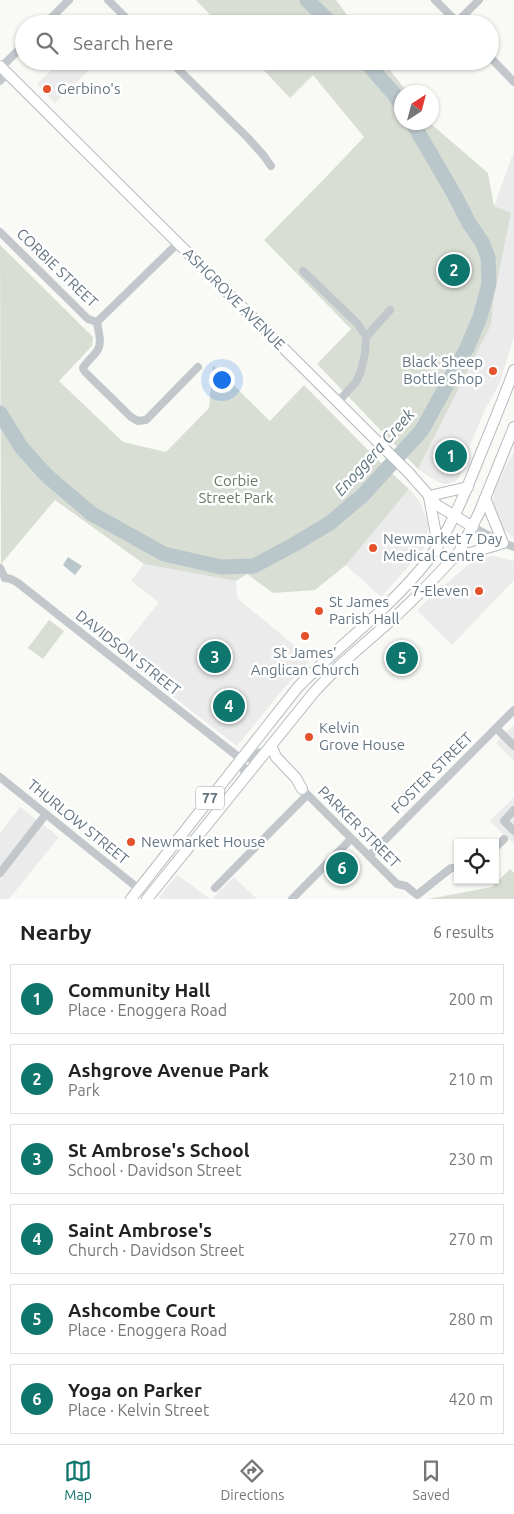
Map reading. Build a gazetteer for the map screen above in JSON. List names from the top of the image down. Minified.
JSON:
{"streets":{"main road":["ASHGROVE AVENUE","77"],"street":["CORBIE STREET","DAVIDSON STREET","FOSTER STREET","THURLOW STREET","PARKER STREET"]},"crossings":[["ASHGROVE AVENUE","77"],["DAVIDSON STREET","77"],["FOSTER STREET","PARKER STREET"],["77","THURLOW STREET"]],"water":["Enoggera Creek"],"parks":["Corbie Street Park"],"places":["Gerbino's","Black Sheep Bottle Shop","Newmarket 7 Day Medical Centre","7-Eleven","St James Parish Hall","St James' Anglican Church","Kelvin Grove House","Newmarket House"],"north":"top right","page":{"search":"Search here","pins":["2","1","3","5","4","6"],"heading":["Nearby","6 results"],"list":[{"mark":"1","name":"Community Hall","note":"Place · Enoggera Road","value":"200 m"},{"mark":"2","name":"Ashgrove Avenue Park","note":"Park","value":"210 m"},{"mark":"3","name":"St Ambrose's School","note":"School · Davidson Street","value":"230 m"},{"mark":"4","name":"Saint Ambrose's","note":"Church · Davidson Street","value":"270 m"},{"mark":"5","name":"Ashcombe Court","note":"Place · Enoggera Road","value":"280 m"},{"mark":"6","name":"Yoga on Parker","note":"Place · Kelvin Street","value":"420 m"}],"nav":["Map","Directions","Saved"]}}
